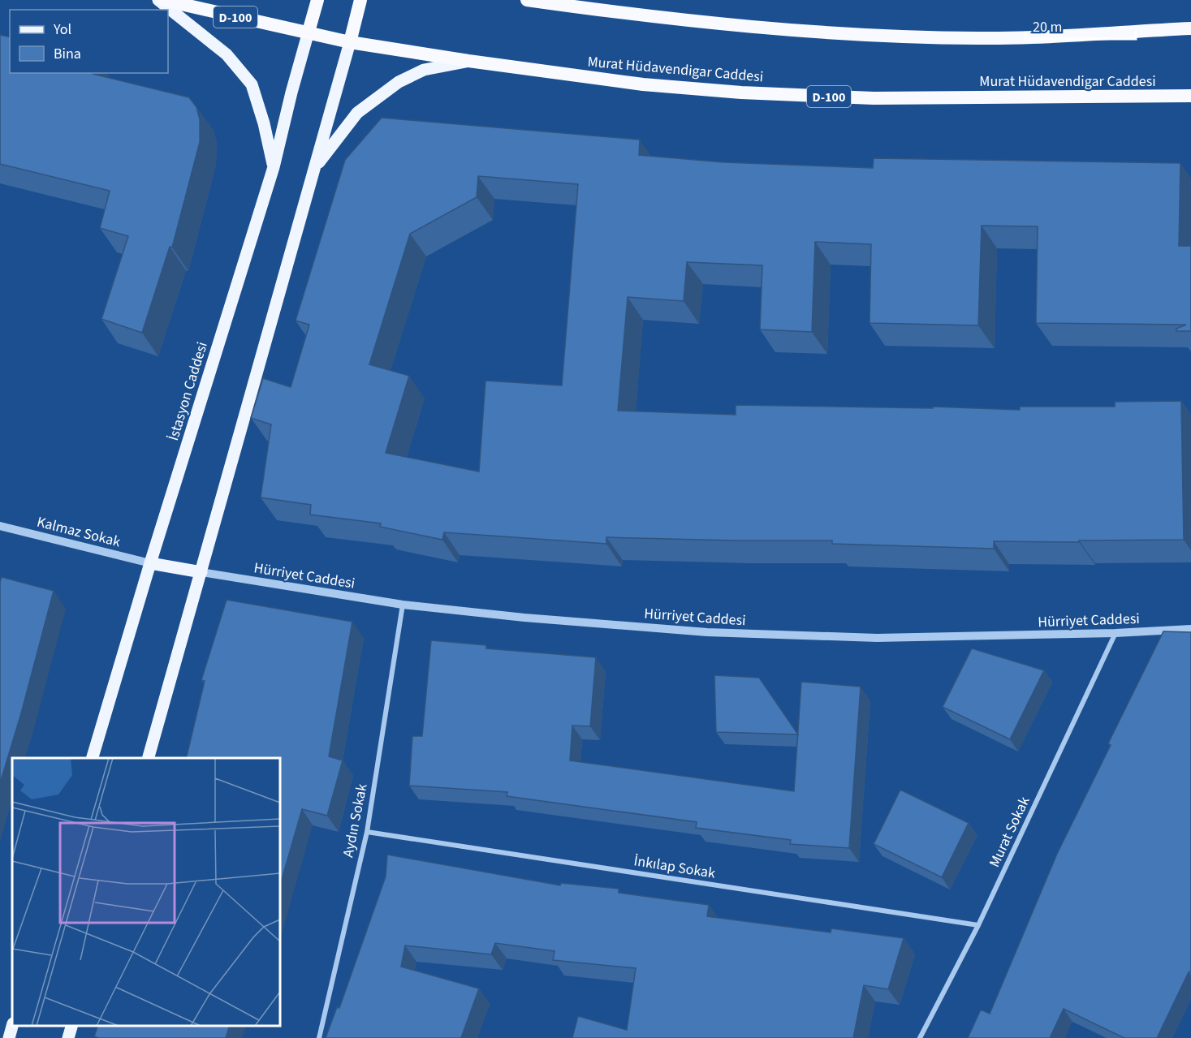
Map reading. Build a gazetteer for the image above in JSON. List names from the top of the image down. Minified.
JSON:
{"streets":{"highway":["D-100","Murat Hüdavendigar Caddesi"],"main road":["İstasyon Caddesi"],"street":["Kalmaz Sokak","Hürriyet Caddesi","Aydın Sokak","Murat Sokak","İnkılap Sokak"]},"crossings":[["Murat Hüdavendigar Caddesi","İstasyon Caddesi"],["İstasyon Caddesi","Kalmaz Sokak"],["Hürriyet Caddesi","Aydın Sokak"],["Hürriyet Caddesi","Murat Sokak"],["Aydın Sokak","İnkılap Sokak"],["Murat Sokak","İnkılap Sokak"]],"legend":["Yol","Bina"],"scale_bar":"20 m"}
